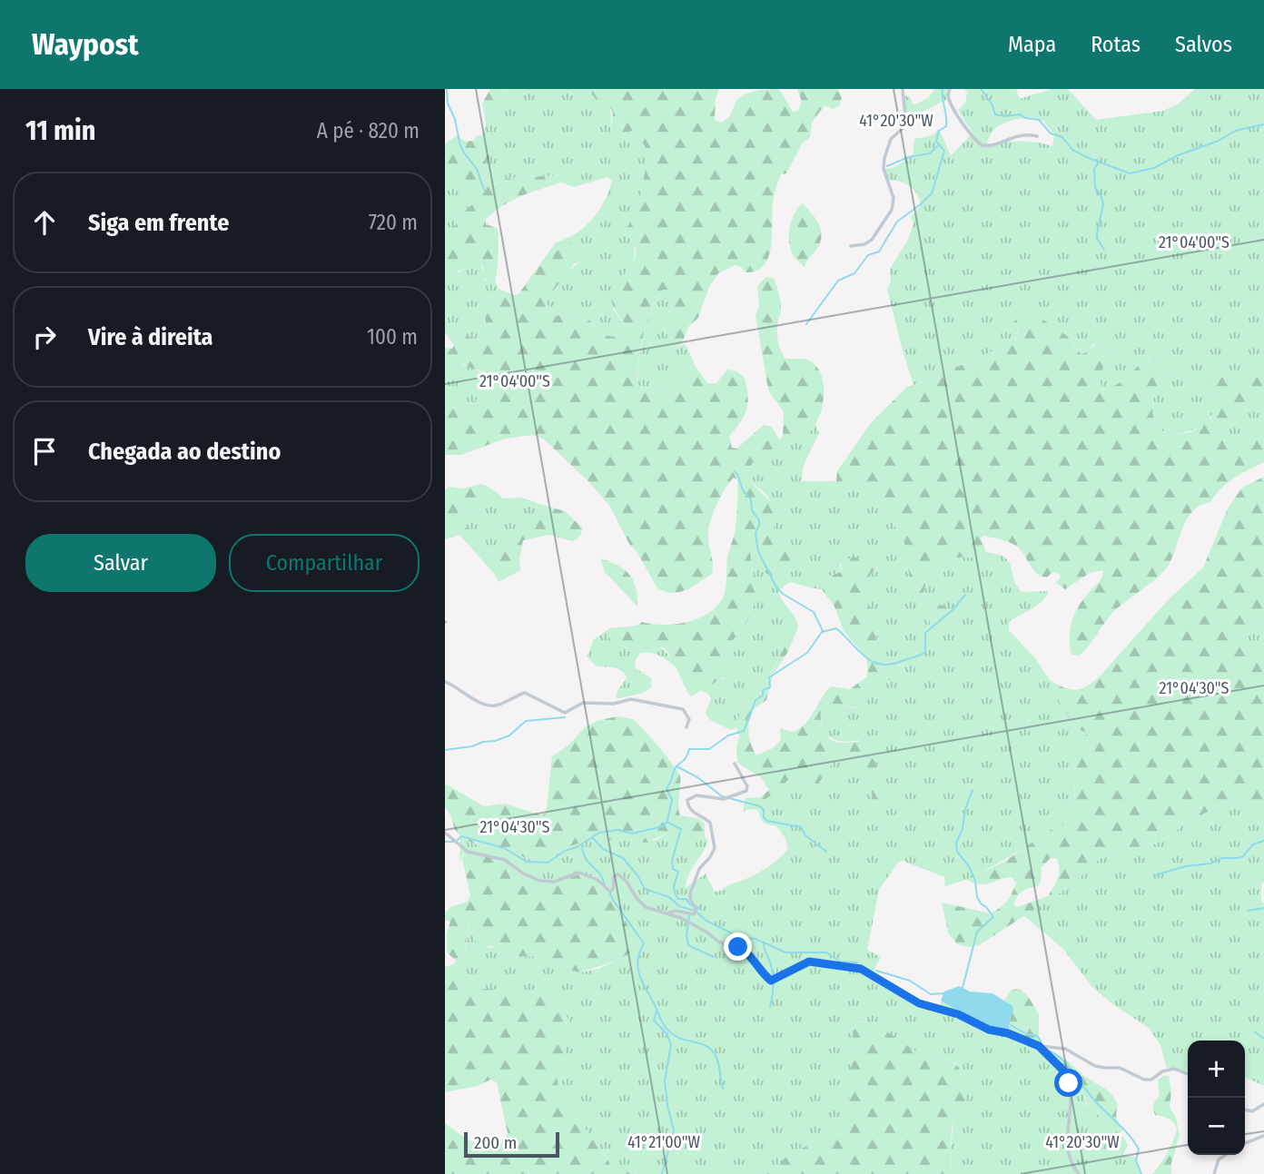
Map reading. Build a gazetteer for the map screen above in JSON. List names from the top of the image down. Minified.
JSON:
{"scale_bar":"200 m","page":{"header":"Waypost","nav":["Mapa","Rotas","Salvos"],"heading":["11 min","A pé · 820 m"],"list":[["Siga em frente","720 m"],["Vire à direita","100 m"],"Chegada ao destino"],"buttons":["Salvar","Compartilhar"],"map_buttons":["+","−"],"scale":"200 m"},"coordinates":["41°20'30\"W","21°04'00\"S","21°04'30\"S","41°21'00\"W"]}
